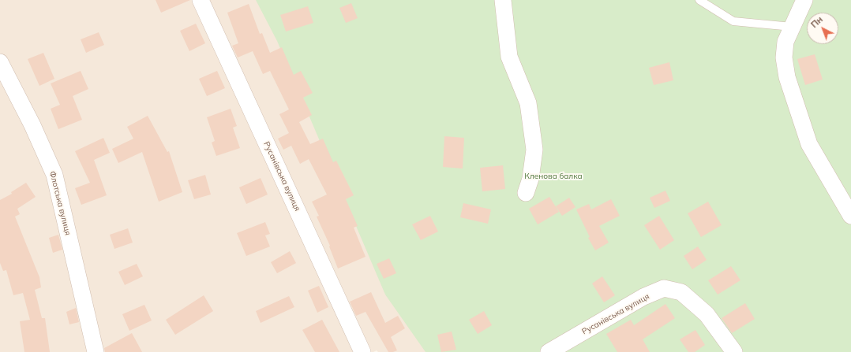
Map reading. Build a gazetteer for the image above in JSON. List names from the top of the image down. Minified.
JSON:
{"streets":{"street":["Русанівська вулиця","Флотська вулиця"]},"parks":["Кленова балка"],"north":"top left"}
